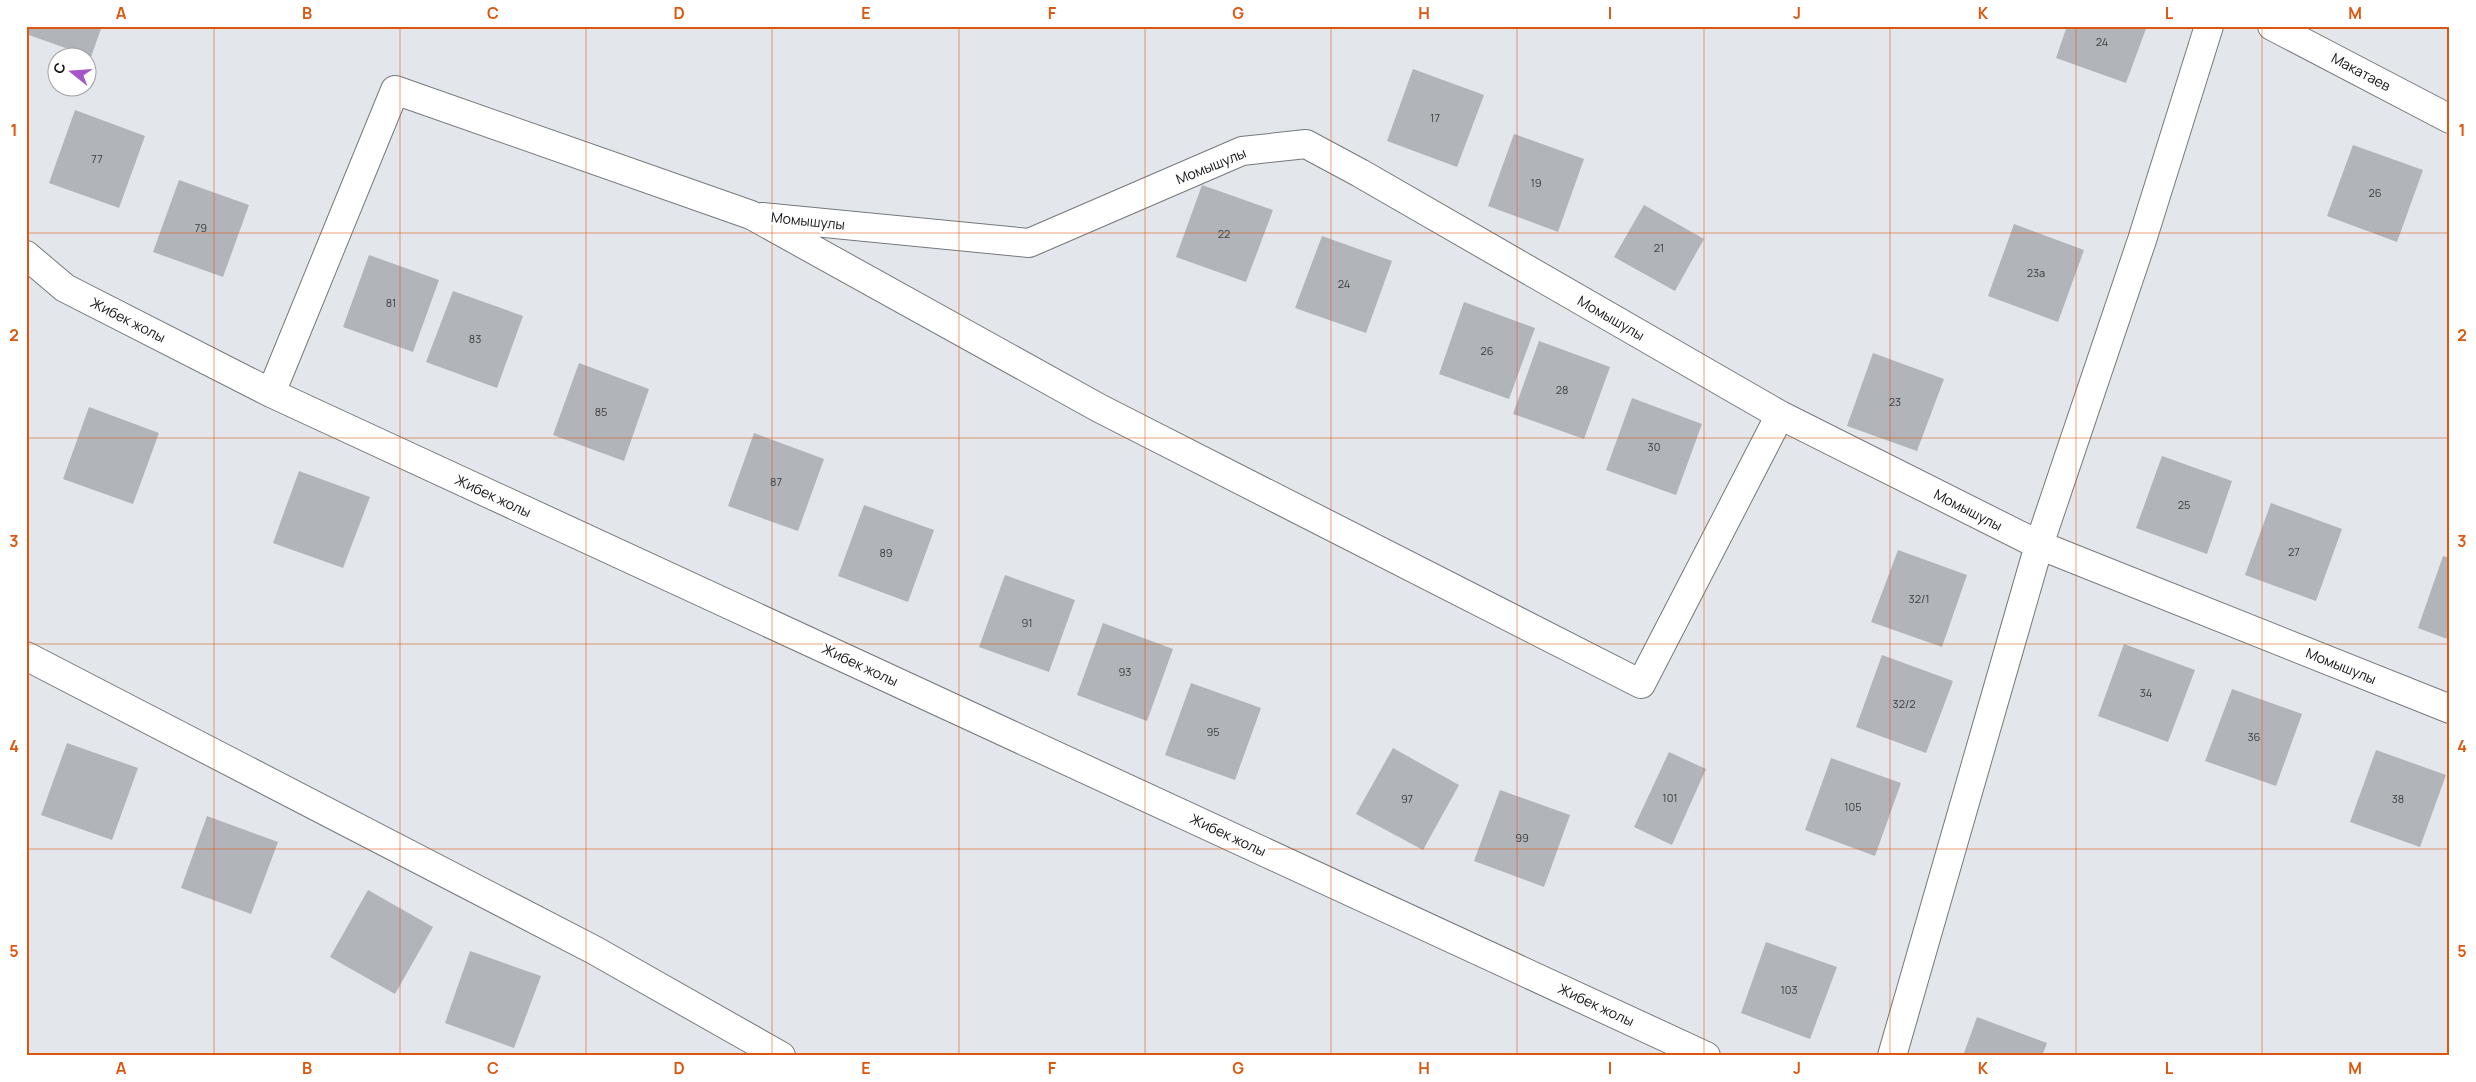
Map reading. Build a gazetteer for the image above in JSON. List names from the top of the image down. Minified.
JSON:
{"streets":{"street":["Макатаев","Момышулы","Жибек жолы"]},"house_numbers":["24","17","77","19","26","79","22","21","23а","24","81","83","26","28","23","85","30","87","25","27","89","32/1","91","93","34","32/2","95","36","101","97","38","105","99","103"],"north":"left","grid":{"columns":["A","B","C","D","E","F","G","H","I","J","K","L","M"],"rows":["1","2","3","4","5"]}}
